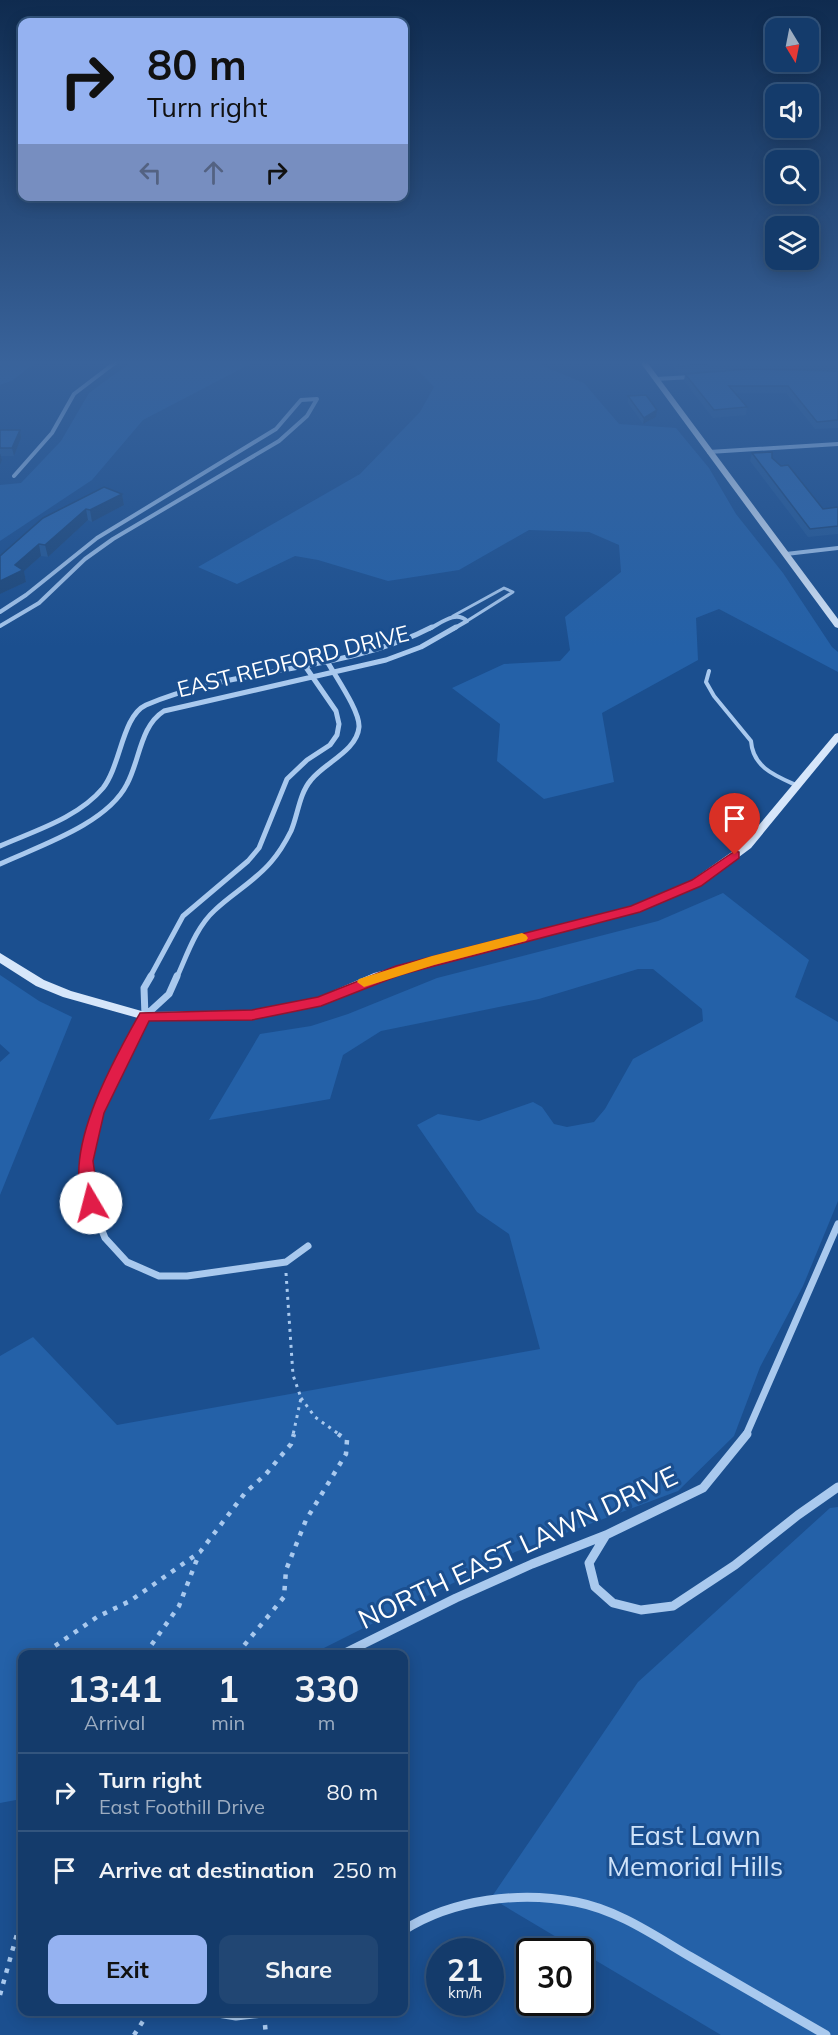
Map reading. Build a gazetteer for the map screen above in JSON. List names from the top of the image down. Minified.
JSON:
{"streets":{"street":["EAST REDFORD DRIVE","NORTH EAST LAWN DRIVE"]},"parks":["East Lawn Memorial Hills"],"north":"bottom","page":{"turn":["80 m","Turn right"],"eta":["13:41","Arrival","1","min","330","m"],"list":[{"name":"Turn right","note":"East Foothill Drive","value":"80 m"},{"name":"Arrive at destination","value":"250 m"}],"buttons":["Exit","Share"],"speed":"21 km/h","limit":"30"}}
